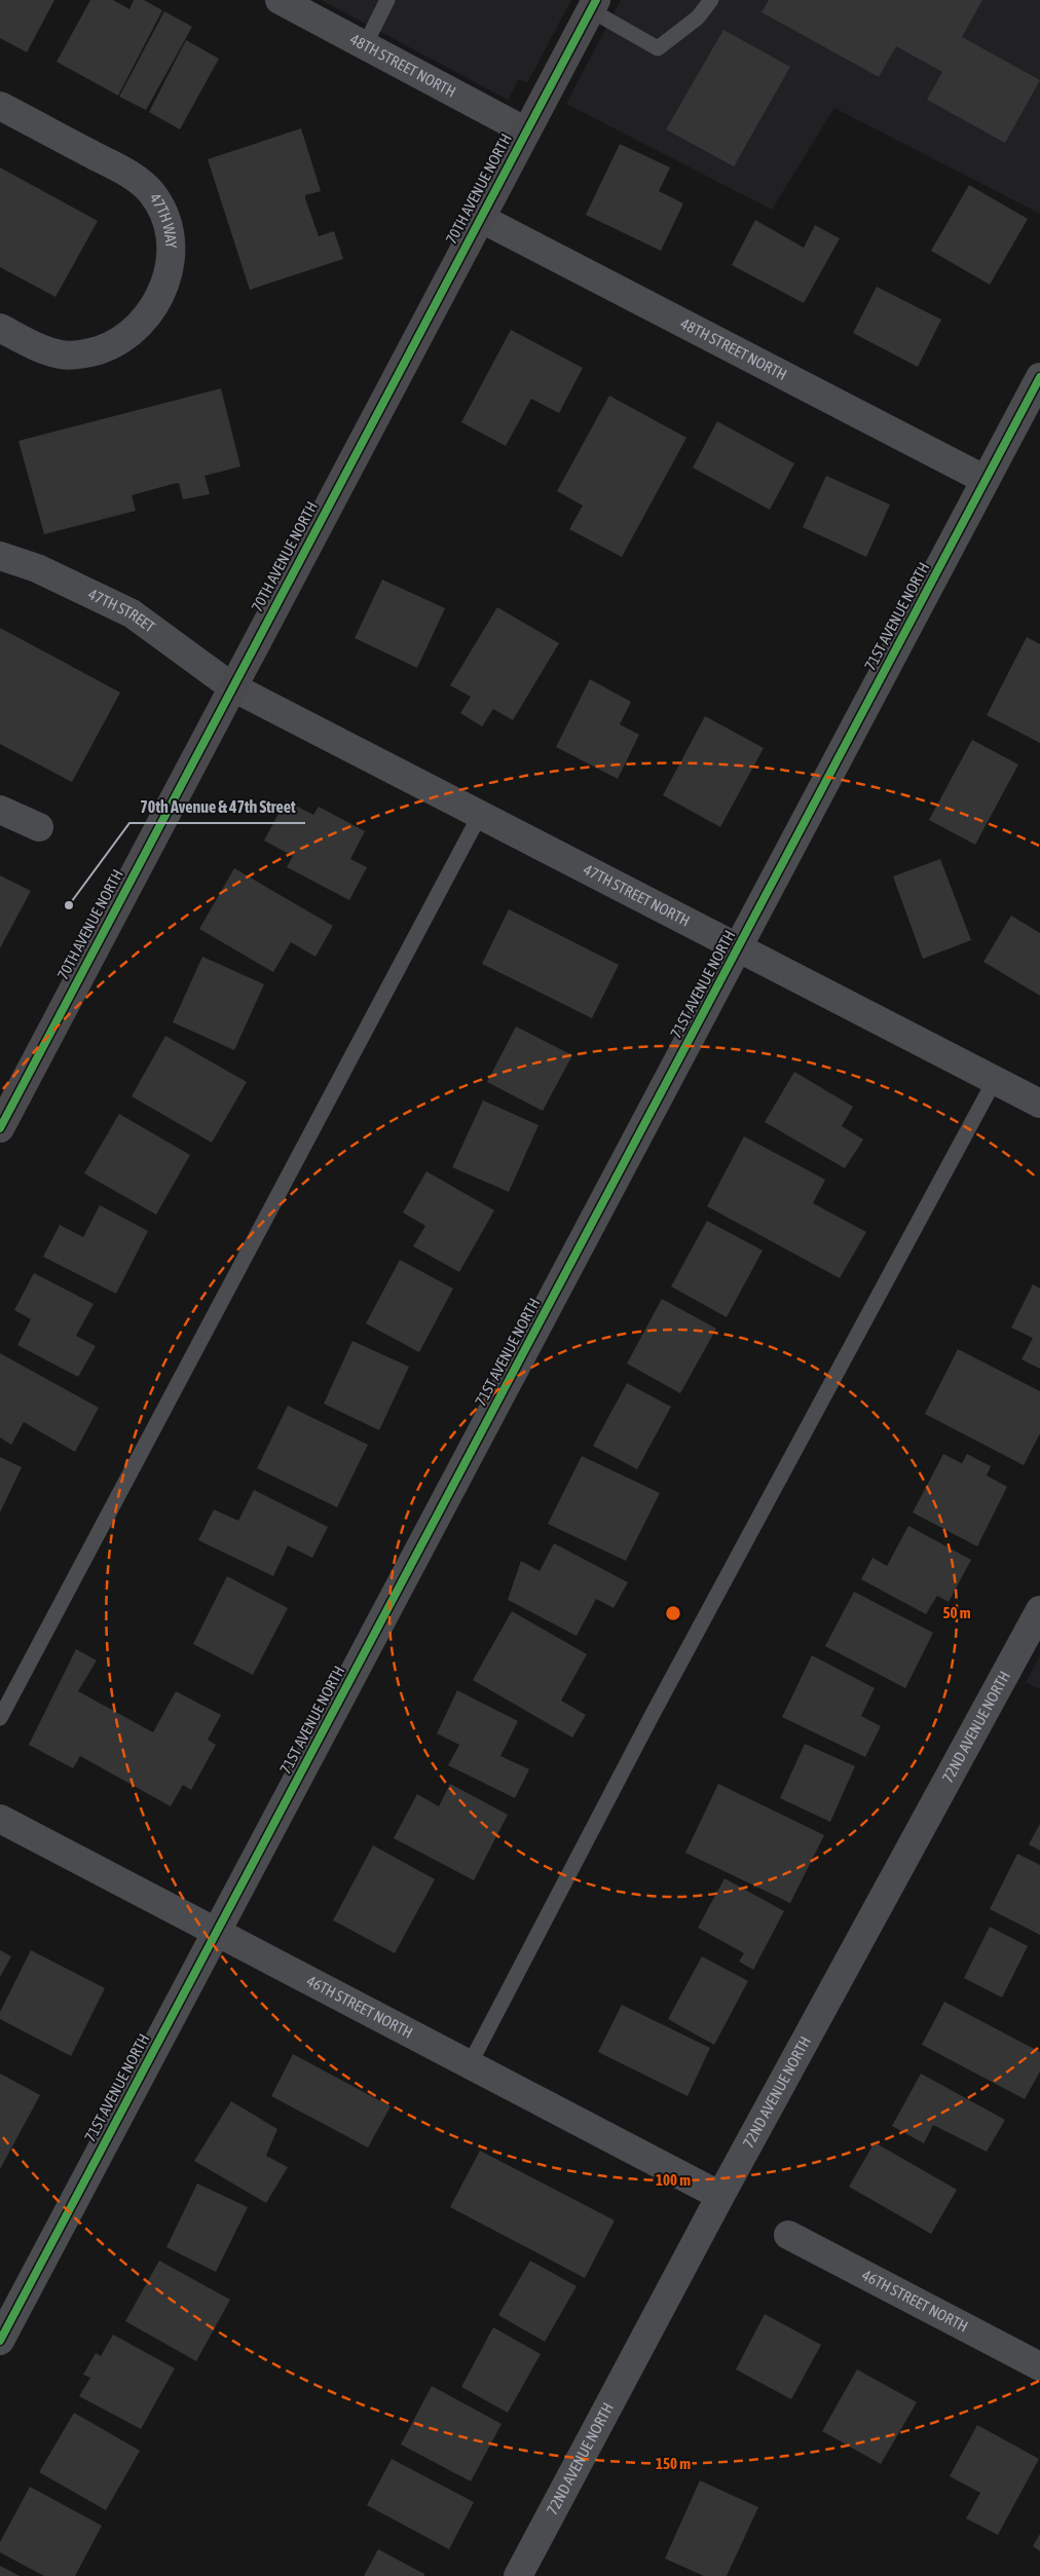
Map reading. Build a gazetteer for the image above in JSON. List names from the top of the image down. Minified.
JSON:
{"streets":{"street":["48TH STREET NORTH","70TH AVENUE NORTH","47TH WAY","47TH STREET","71ST AVENUE NORTH","47TH STREET NORTH","72ND AVENUE NORTH","46TH STREET NORTH"]},"crossings":[["48TH STREET NORTH","70TH AVENUE NORTH"],["48TH STREET NORTH","71ST AVENUE NORTH"],["70TH AVENUE NORTH","47TH STREET"],["70TH AVENUE NORTH","47TH STREET NORTH"],["47TH STREET","47TH STREET NORTH"],["71ST AVENUE NORTH","47TH STREET NORTH"],["71ST AVENUE NORTH","46TH STREET NORTH"],["72ND AVENUE NORTH","46TH STREET NORTH"]],"places":["70th Avenue & 47th Street"],"rings":["50 m","100 m","150 m"]}
